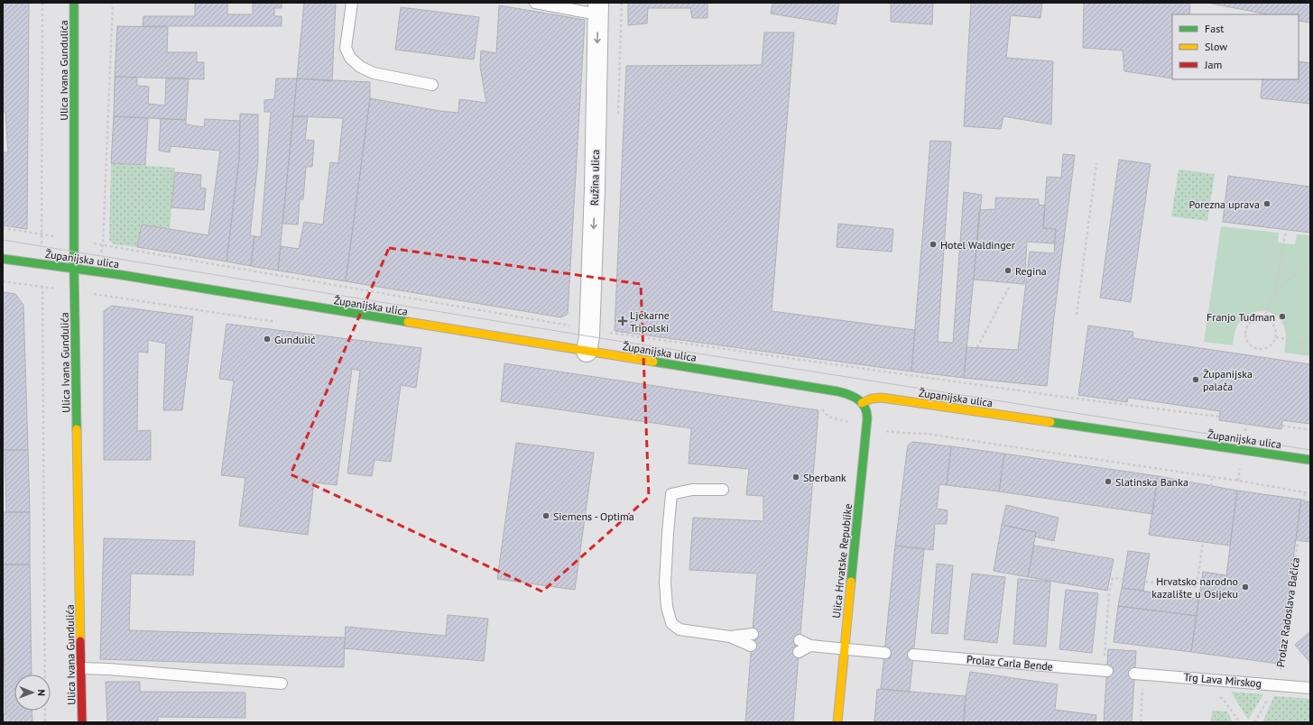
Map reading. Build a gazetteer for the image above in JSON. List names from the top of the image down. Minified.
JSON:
{"streets":{"street":["Ulica Ivana Gundulića","Ružina ulica","Županijska ulica","Ulica Hrvatske Republike"],"lane":["Prolaz Carla Bende","Trg Lava Mirskog"],"path":["Prolaz Radoslava Bačića"]},"crossings":[["Ulica Ivana Gundulića","Županijska ulica"],["Ružina ulica","Županijska ulica"],["Županijska ulica","Ulica Hrvatske Republike"],["Prolaz Radoslava Bačića","Trg Lava Mirskog"]],"one_way":["Ružina ulica"],"places":{"other":["Porezna uprava","Hotel Waldinger","Regina","Franjo Tuđman","Gundulić","Županijska palača","Sberbank","Slatinska Banka","Siemens - Optima","Hrvatsko narodno kazalište u Osijeku"],"health":["Ljekarne Tripolski"]},"legend":["Fast","Slow","Jam"],"north":"right"}
